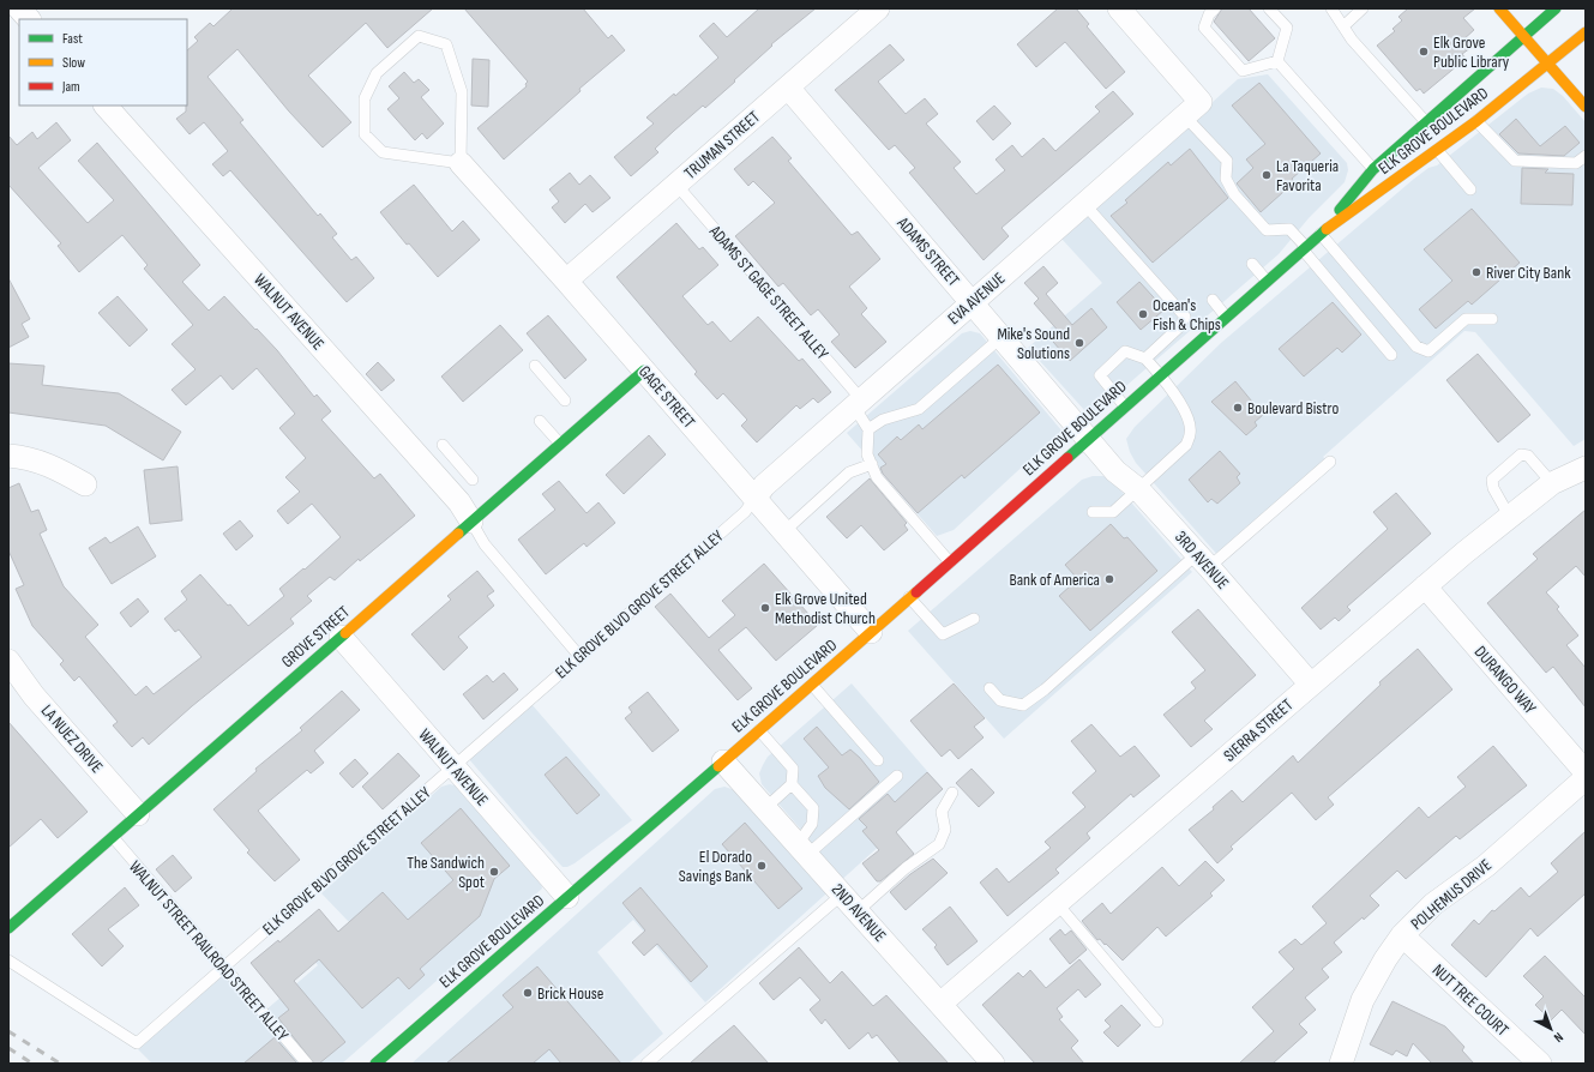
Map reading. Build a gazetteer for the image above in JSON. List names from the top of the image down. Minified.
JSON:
{"streets":{"main road":["ELK GROVE BOULEVARD","GROVE STREET"],"street":["TRUMAN STREET","ADAMS STREET","EVA AVENUE","WALNUT AVENUE","GAGE STREET","3RD AVENUE","DURANGO WAY","SIERRA STREET","LA NUEZ DRIVE","POLHEMUS DRIVE","2ND AVENUE","NUT TREE COURT"],"lane":["ADAMS ST GAGE STREET ALLEY","ELK GROVE BLVD GROVE STREET ALLEY","WALNUT STREET RAILROAD STREET ALLEY"]},"crossings":[["ELK GROVE BOULEVARD","ADAMS STREET"],["ELK GROVE BOULEVARD","WALNUT AVENUE"],["ELK GROVE BOULEVARD","GAGE STREET"],["ELK GROVE BOULEVARD","3RD AVENUE"],["ELK GROVE BOULEVARD","2ND AVENUE"],["TRUMAN STREET","ADAMS STREET"],["TRUMAN STREET","ADAMS ST GAGE STREET ALLEY"],["TRUMAN STREET","GAGE STREET"],["ADAMS STREET","EVA AVENUE"],["ADAMS STREET","3RD AVENUE"],["ADAMS ST GAGE STREET ALLEY","EVA AVENUE"],["EVA AVENUE","GAGE STREET"],["EVA AVENUE","ELK GROVE BLVD GROVE STREET ALLEY"],["WALNUT AVENUE","ELK GROVE BLVD GROVE STREET ALLEY"],["WALNUT AVENUE","GROVE STREET"],["GAGE STREET","ELK GROVE BLVD GROVE STREET ALLEY"],["GAGE STREET","GROVE STREET"],["3RD AVENUE","SIERRA STREET"],["ELK GROVE BLVD GROVE STREET ALLEY","WALNUT STREET RAILROAD STREET ALLEY"],["GROVE STREET","LA NUEZ DRIVE"],["GROVE STREET","WALNUT STREET RAILROAD STREET ALLEY"],["DURANGO WAY","SIERRA STREET"],["SIERRA STREET","2ND AVENUE"],["POLHEMUS DRIVE","NUT TREE COURT"]],"places":["Elk Grove Public Library","La Taqueria Favorita","River City Bank","Ocean's Fish & Chips","Mike's Sound Solutions","Boulevard Bistro","Bank of America","Elk Grove United Methodist Church","El Dorado Savings Bank","The Sandwich Spot","Brick House"],"legend":["Fast","Slow","Jam"],"north":"bottom right"}
